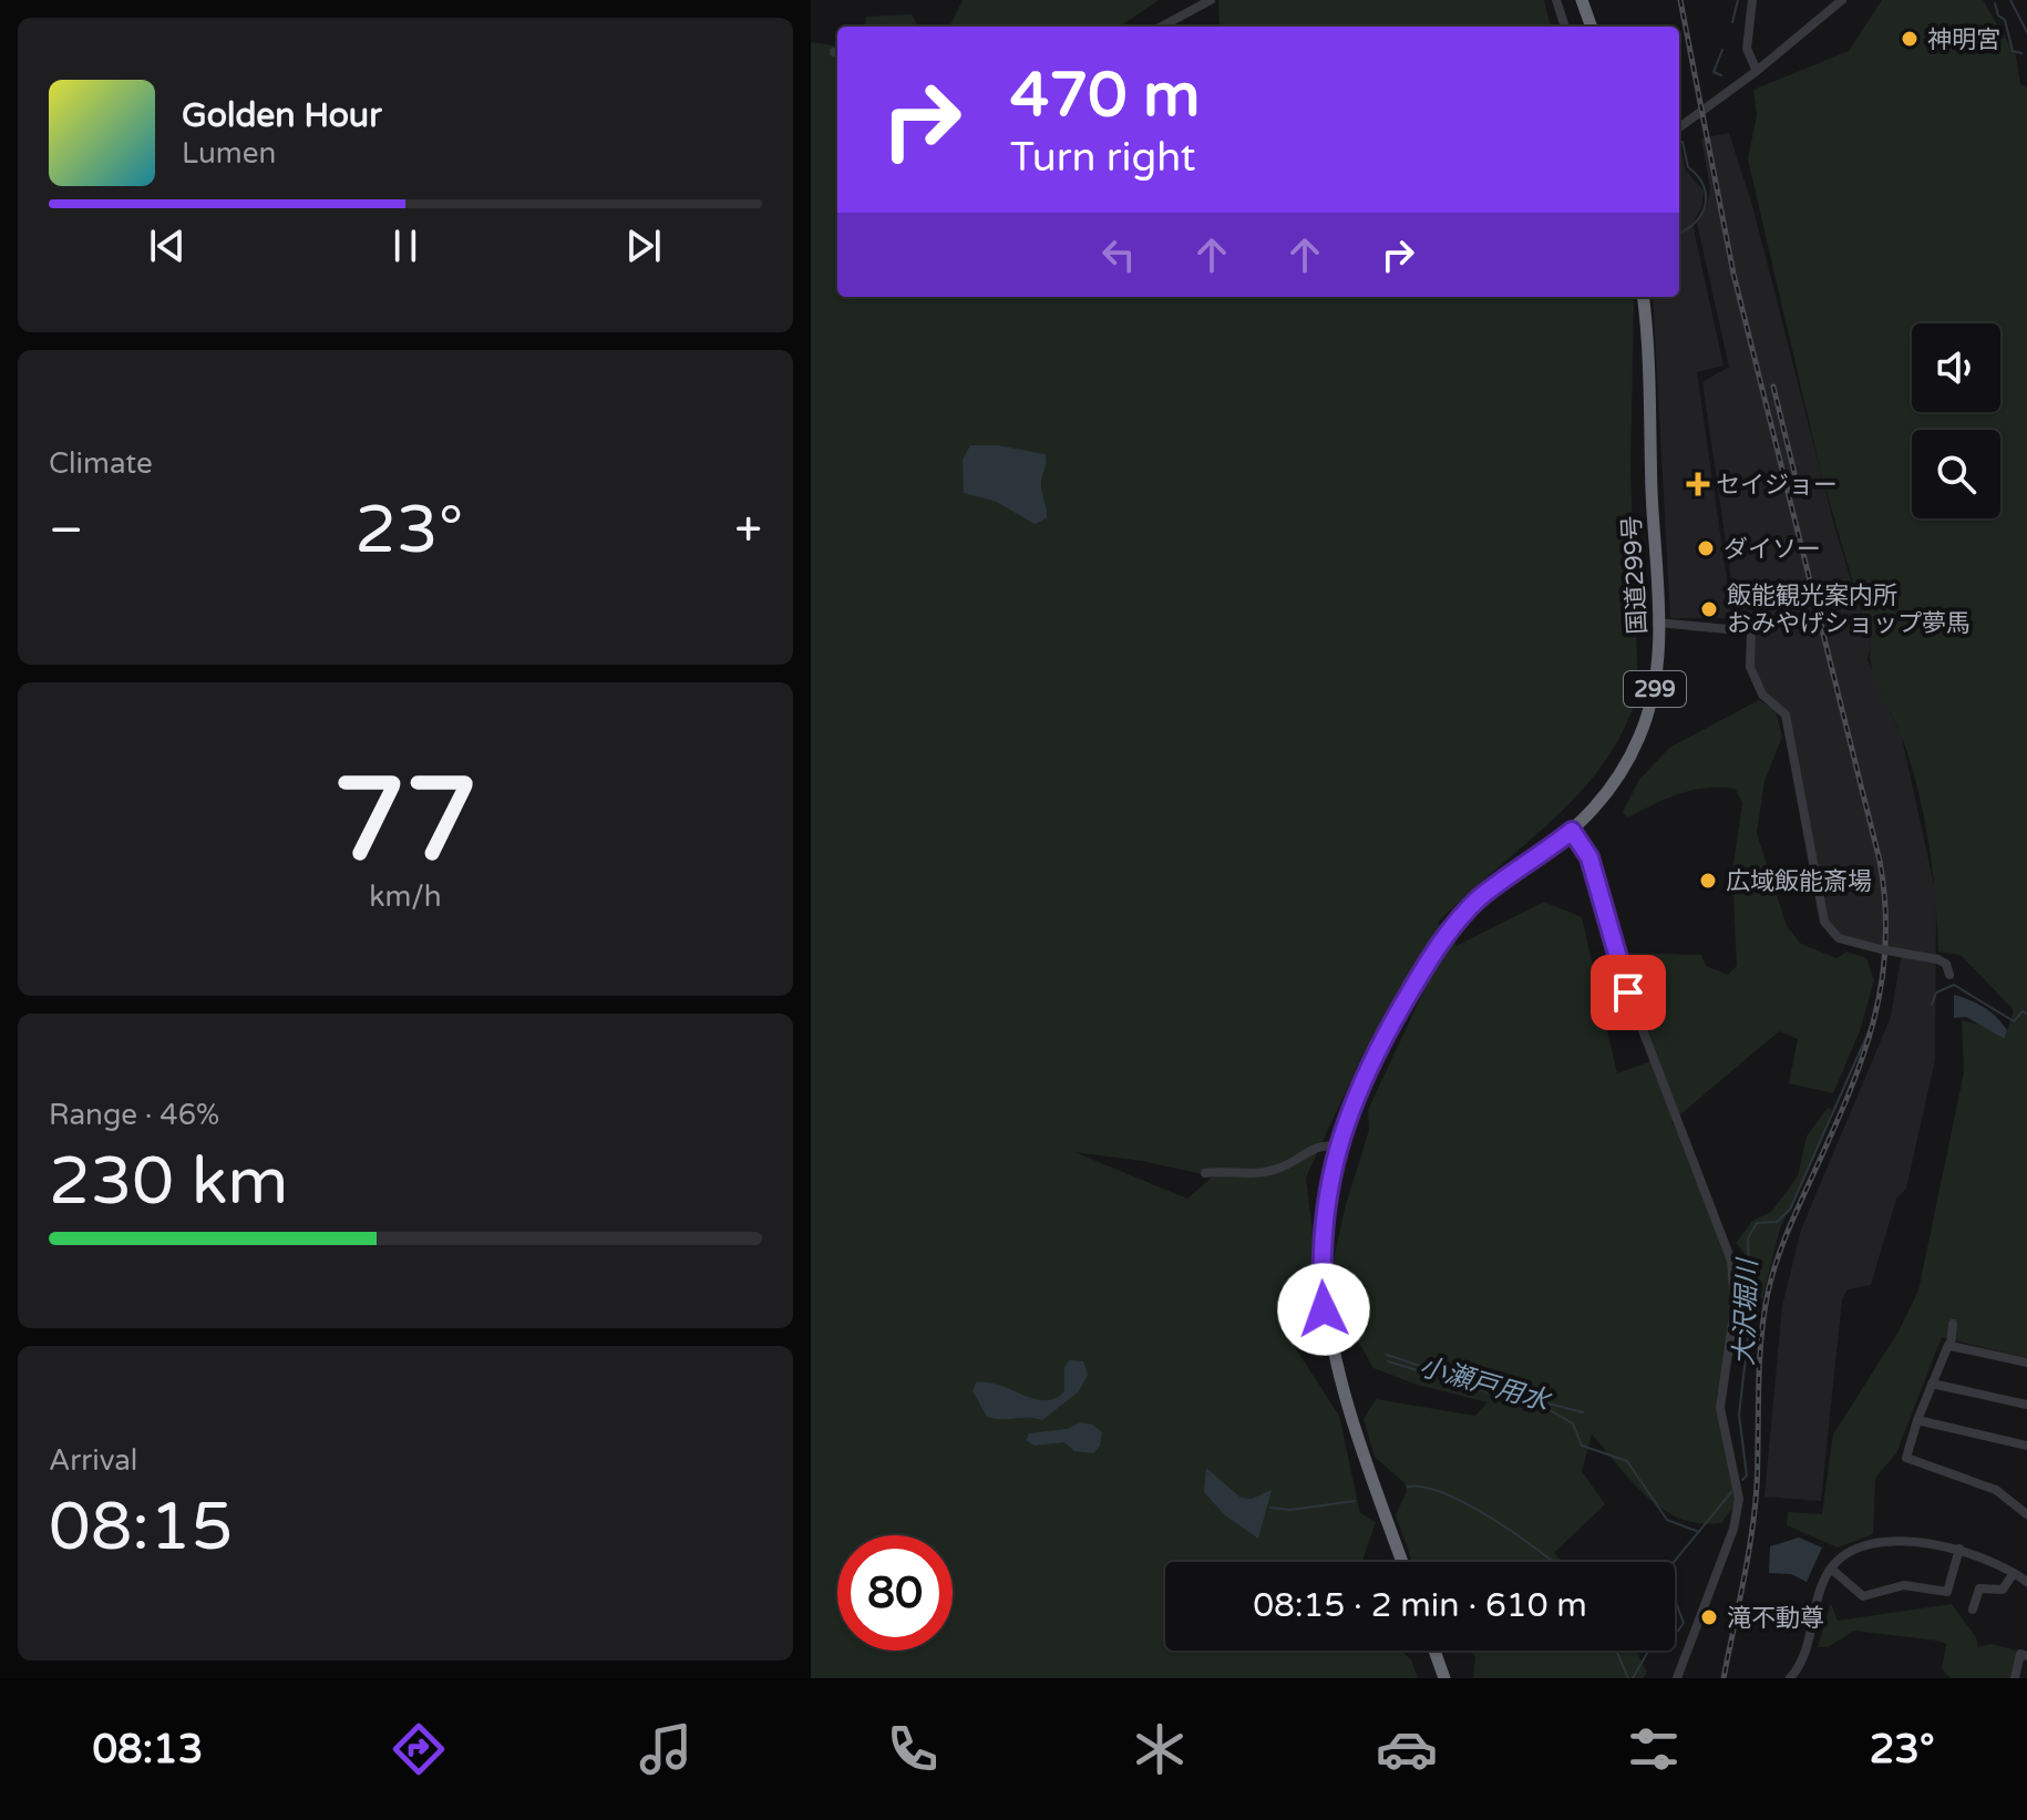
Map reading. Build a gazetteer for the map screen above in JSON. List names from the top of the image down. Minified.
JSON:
{"streets":{"highway":["国道299号","299"]},"crossings":[["国道299号","299"]],"water":["大沢堀川","小瀬戸用水"],"places":{"other":["神明宮","ダイソー","飯能観光案内所 おみやげショップ夢馬","広域飯能斎場","滝不動尊"],"health":["セイジョー"]},"page":{"turn":["470 m","Turn right"],"song":["Golden Hour","Lumen"],"tile":["Climate",["77","km/h"],["Range · 46%","230 km"],["Arrival","08:15"]],"heat":["−","23°","+"],"limit":"80","trip":"08:15 · 2 min · 610 m","tabs":["08:13","23°"]}}
